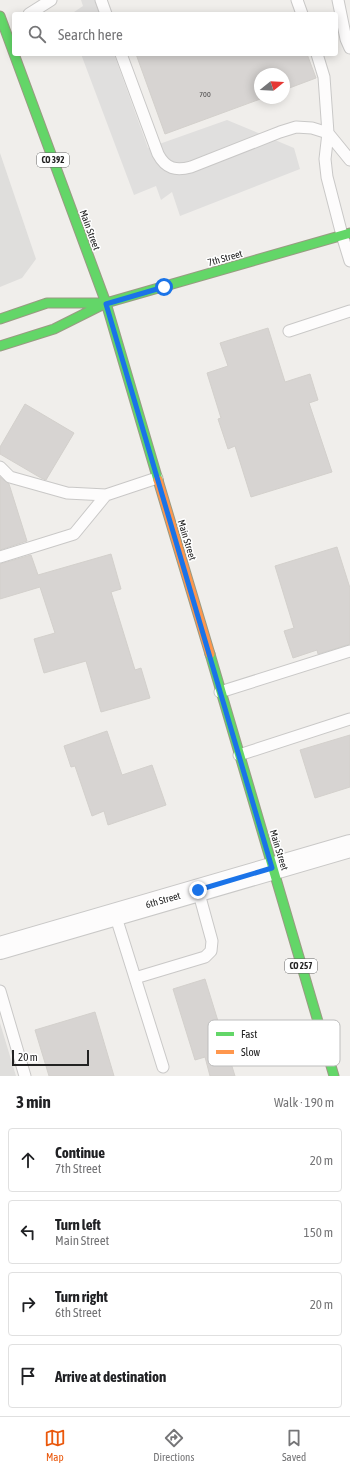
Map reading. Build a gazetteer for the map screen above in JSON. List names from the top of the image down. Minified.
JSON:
{"streets":{"main road":["CO 392","Main Street","7th Street","CO 257"],"street":["6th Street"]},"crossings":[["Main Street","7th Street"],["Main Street","6th Street"]],"house_numbers":["700"],"legend":["Fast","Slow"],"scale_bar":"20 m","north":"right","page":{"search":"Search here","scale":"20 m","heading":["3 min","Walk · 190 m"],"list":[["Continue","7th Street","20 m"],["Turn left","Main Street","150 m"],["Turn right","6th Street","20 m"],"Arrive at destination"],"nav":["Map","Directions","Saved"]}}
